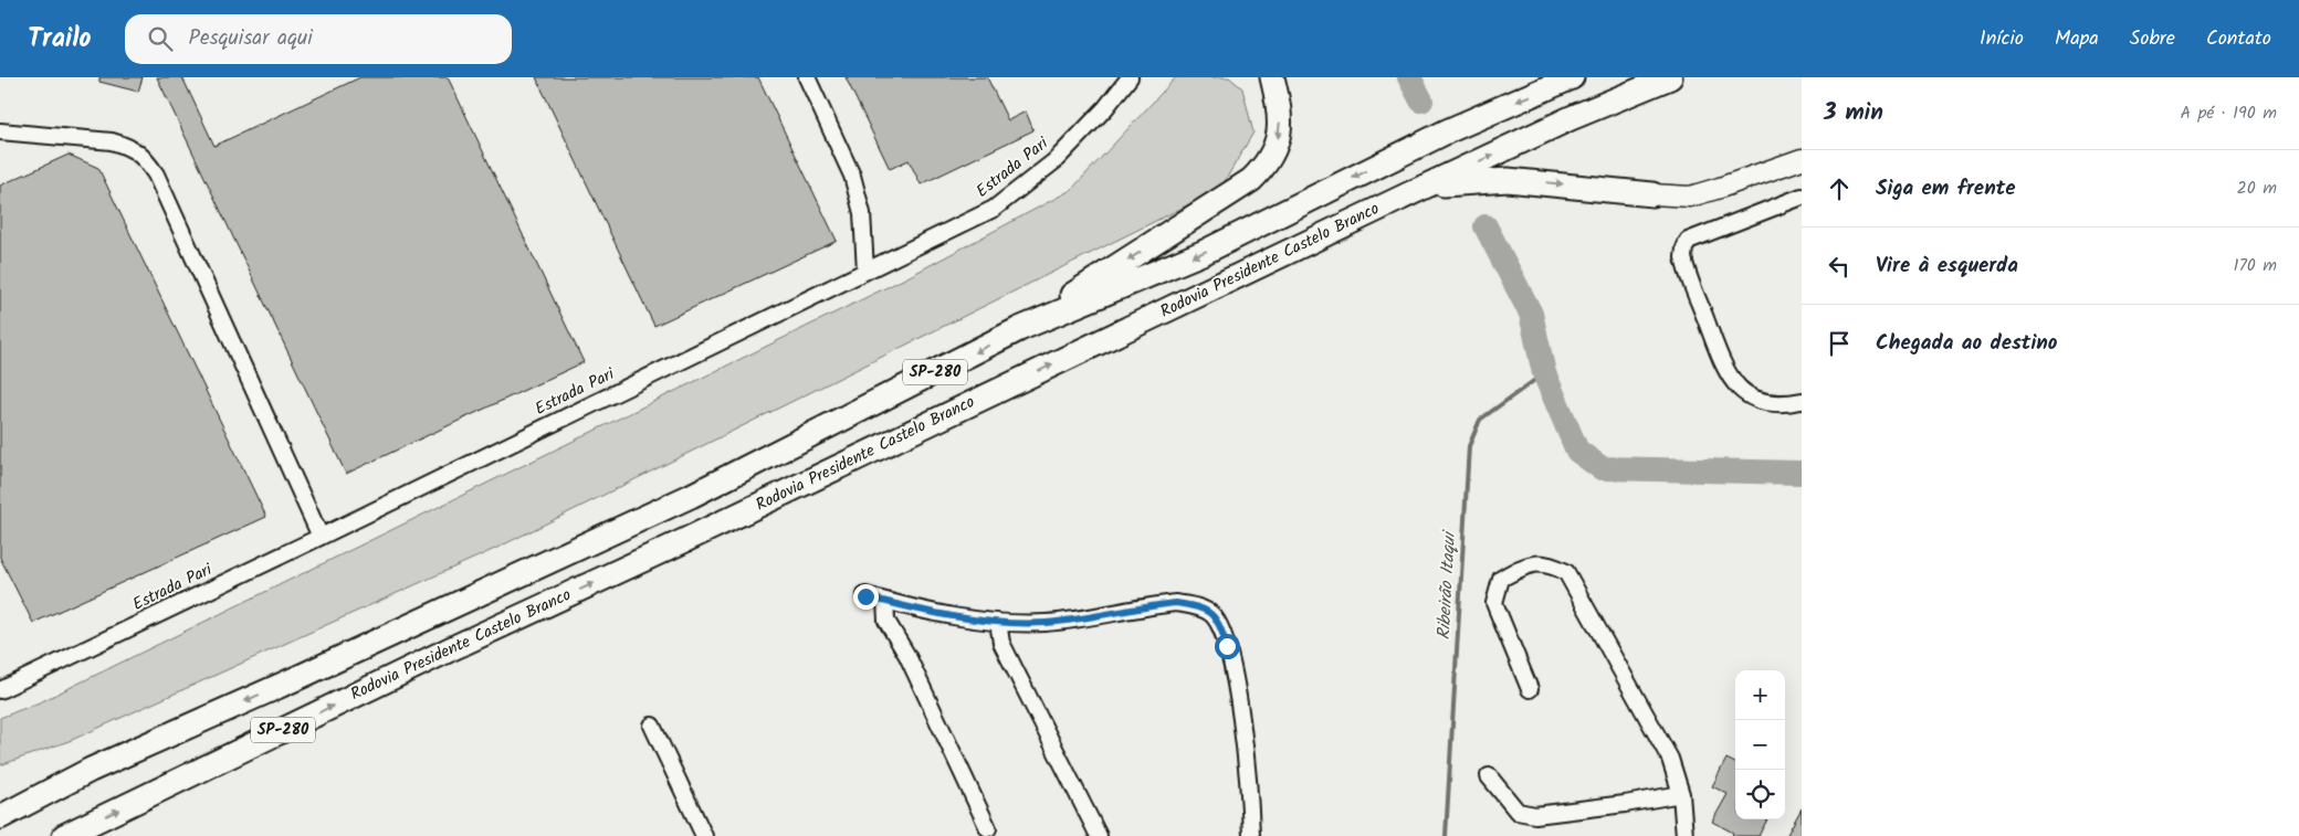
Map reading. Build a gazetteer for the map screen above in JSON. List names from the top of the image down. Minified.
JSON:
{"streets":{"highway":["Rodovia Presidente Castelo Branco","SP-280"],"lane":["Estrada Pari"]},"water":["Ribeirão Itaqui"],"page":{"header":"Trailo","search":"Pesquisar aqui","nav":["Início","Mapa","Sobre","Contato"],"heading":["3 min","A pé · 190 m"],"list":[["Siga em frente","20 m"],["Vire à esquerda","170 m"],"Chegada ao destino"],"map_buttons":["+","−"]}}
